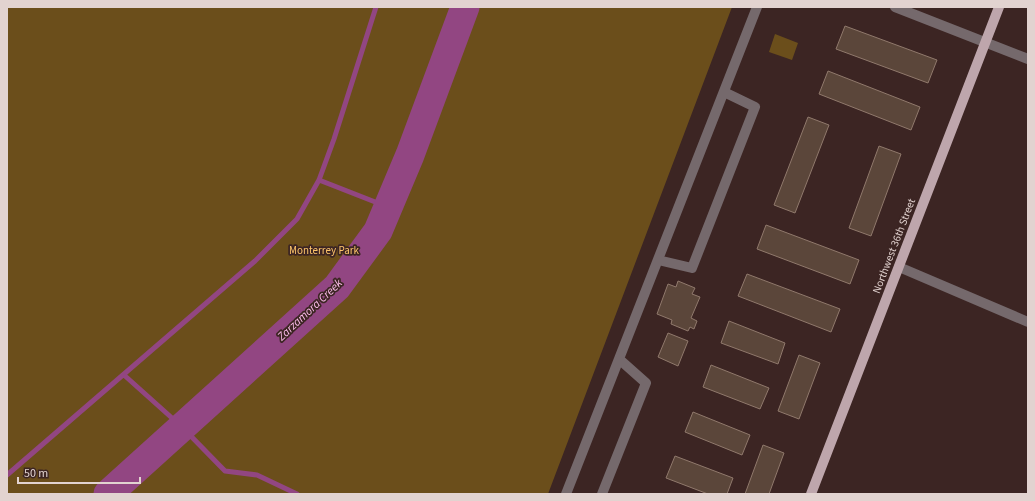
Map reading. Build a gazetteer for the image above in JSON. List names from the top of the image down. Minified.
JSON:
{"streets":{"main road":["Northwest 36th Street"]},"water":["Zarzamora Creek"],"parks":["Monterrey Park"],"scale_bar":"50 m"}
